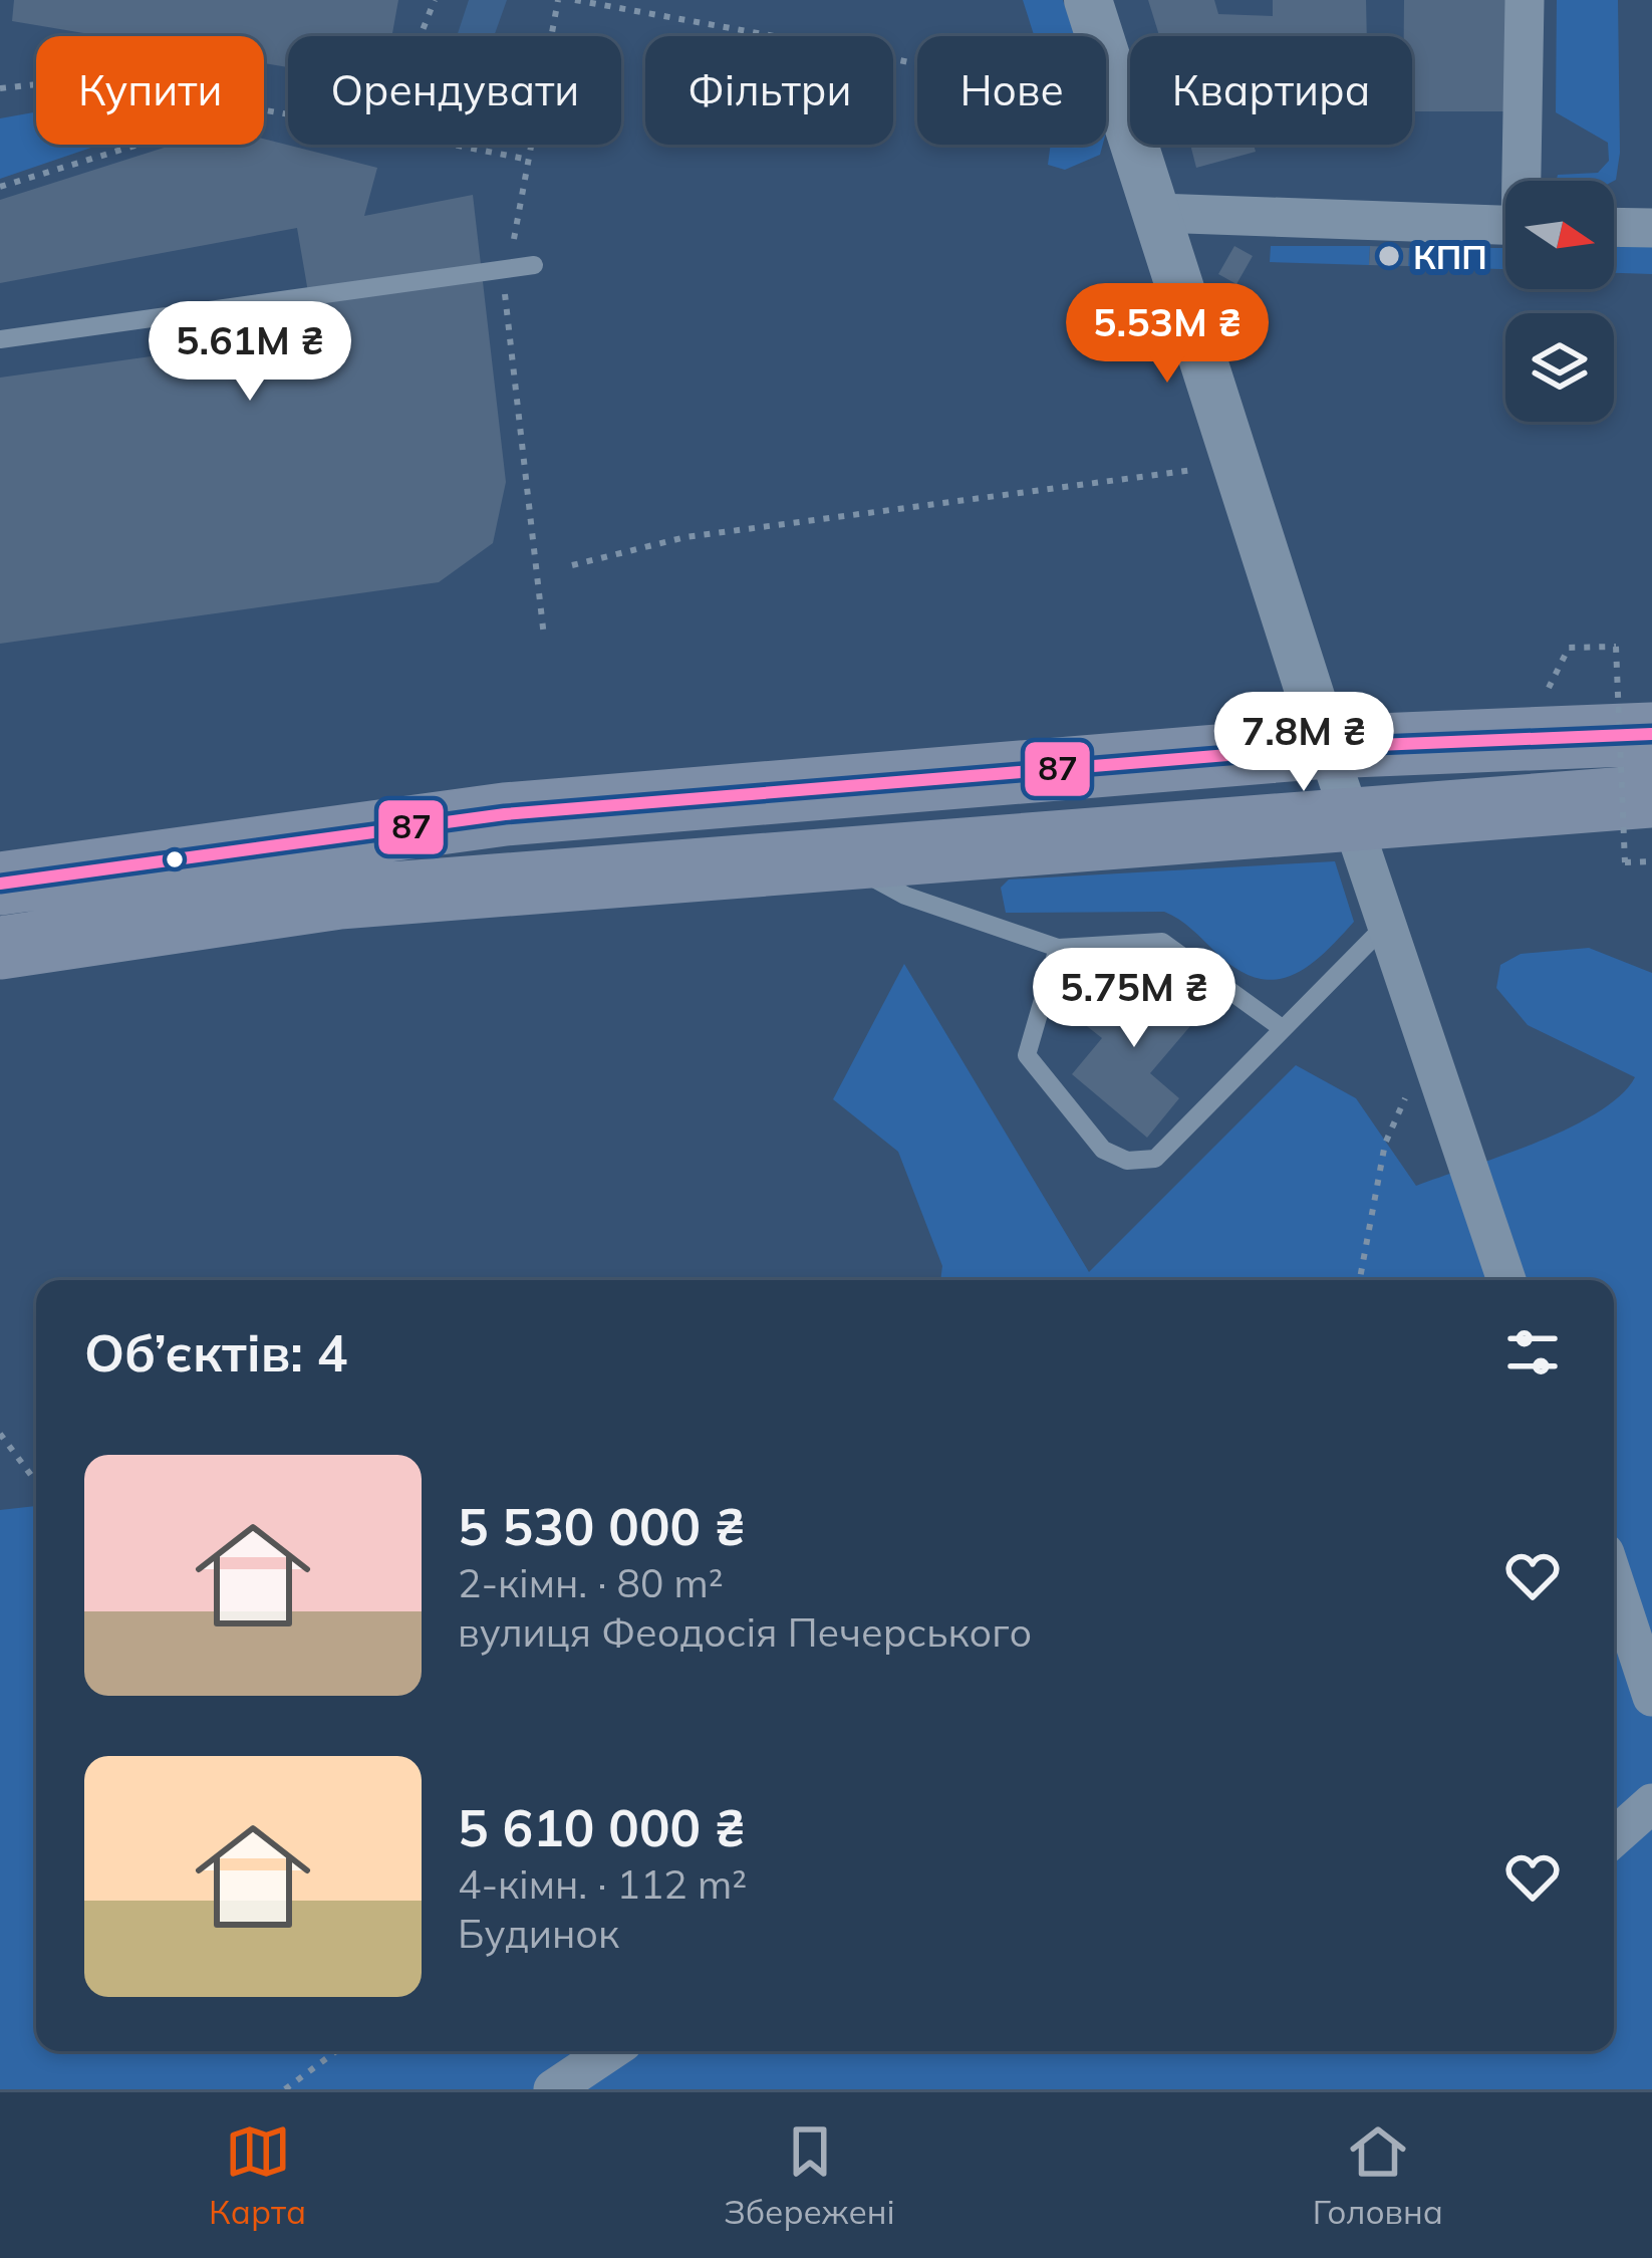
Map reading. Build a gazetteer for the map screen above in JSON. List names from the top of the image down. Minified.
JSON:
{"places":["КПП"],"lines":["transit line 87"],"north":"right","page":{"chip":["Купити","Орендувати","Фільтри","Нове","Квартира"],"price":["5.53M ₴","5.61M ₴","7.8M ₴","5.75M ₴"],"heading":"Об’єктів: 4","list":[{"name":"5 530 000 ₴","note":"2-кімн. · 80 m² · вулиця Феодосія Печерського"},{"name":"5 610 000 ₴","note":"4-кімн. · 112 m² · Будинок"}],"tabs":["Карта","Збережені","Головна"]}}
